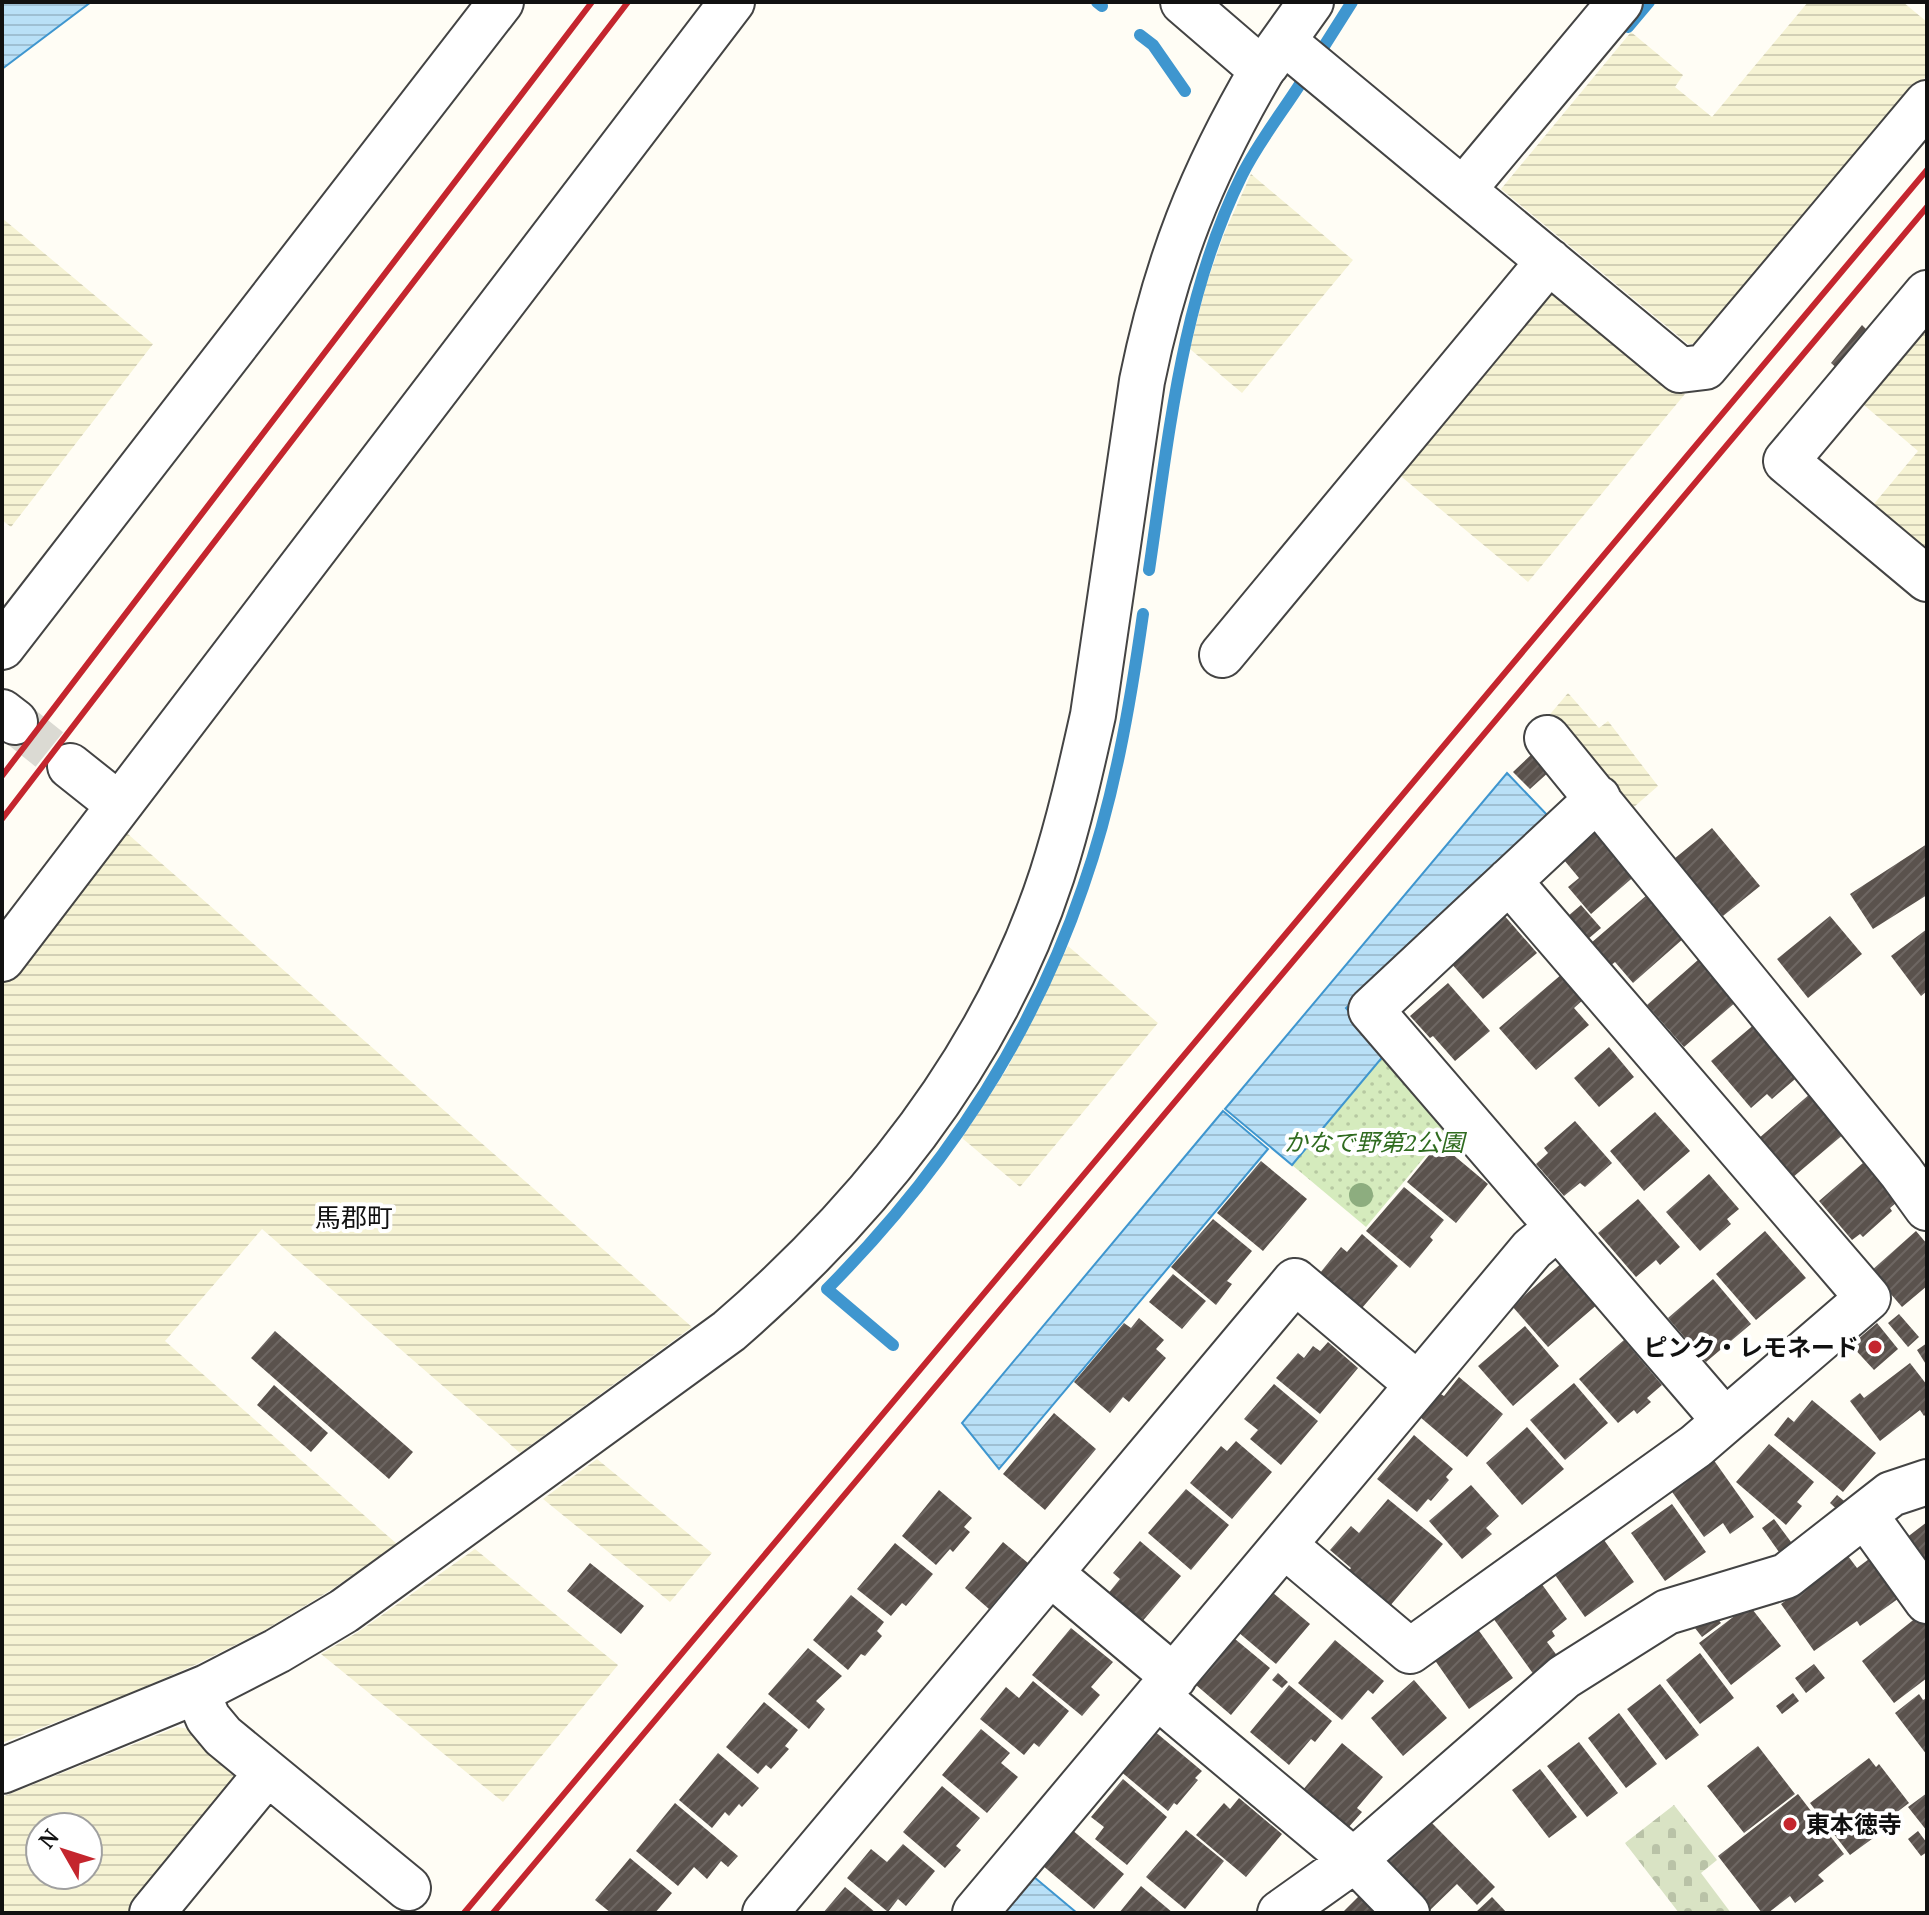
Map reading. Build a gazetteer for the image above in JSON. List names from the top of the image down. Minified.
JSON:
{"districts":["馬郡町"],"parks":["かなで野第2公園"],"places":["ピンク・レモネード","東本徳寺"],"north":"top left"}
